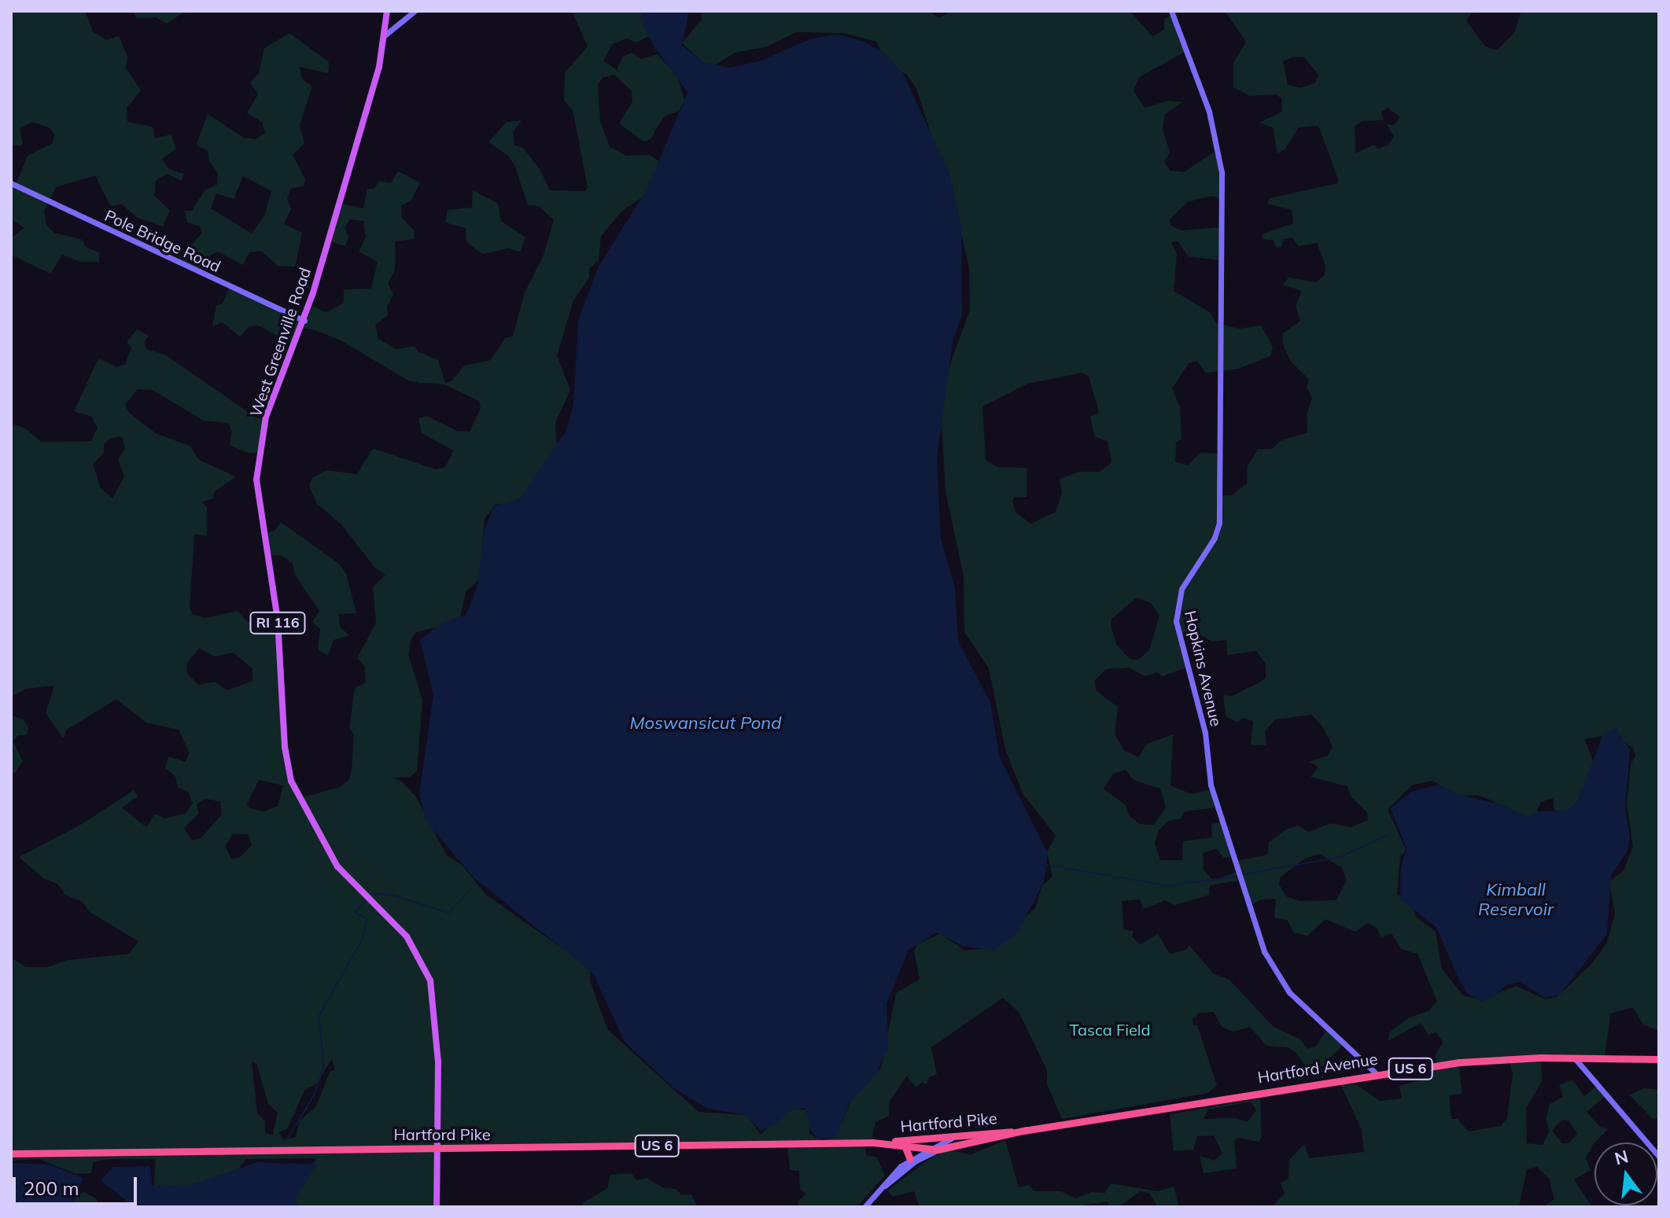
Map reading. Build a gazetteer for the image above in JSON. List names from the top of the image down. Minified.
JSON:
{"streets":{"highway":["Hartford Avenue","US 6","Hartford Pike"],"main road":["West Greenville Road","RI 116"],"street":["Pole Bridge Road","Hopkins Avenue"]},"crossings":[["Pole Bridge Road","West Greenville Road"],["West Greenville Road","Hartford Pike"],["Hopkins Avenue","Hartford Avenue"],["Hartford Avenue","Hartford Pike"]],"water":["Moswansicut Pond","Kimball Reservoir"],"parks":["Tasca Field"],"scale_bar":"200 m","north":"top"}
